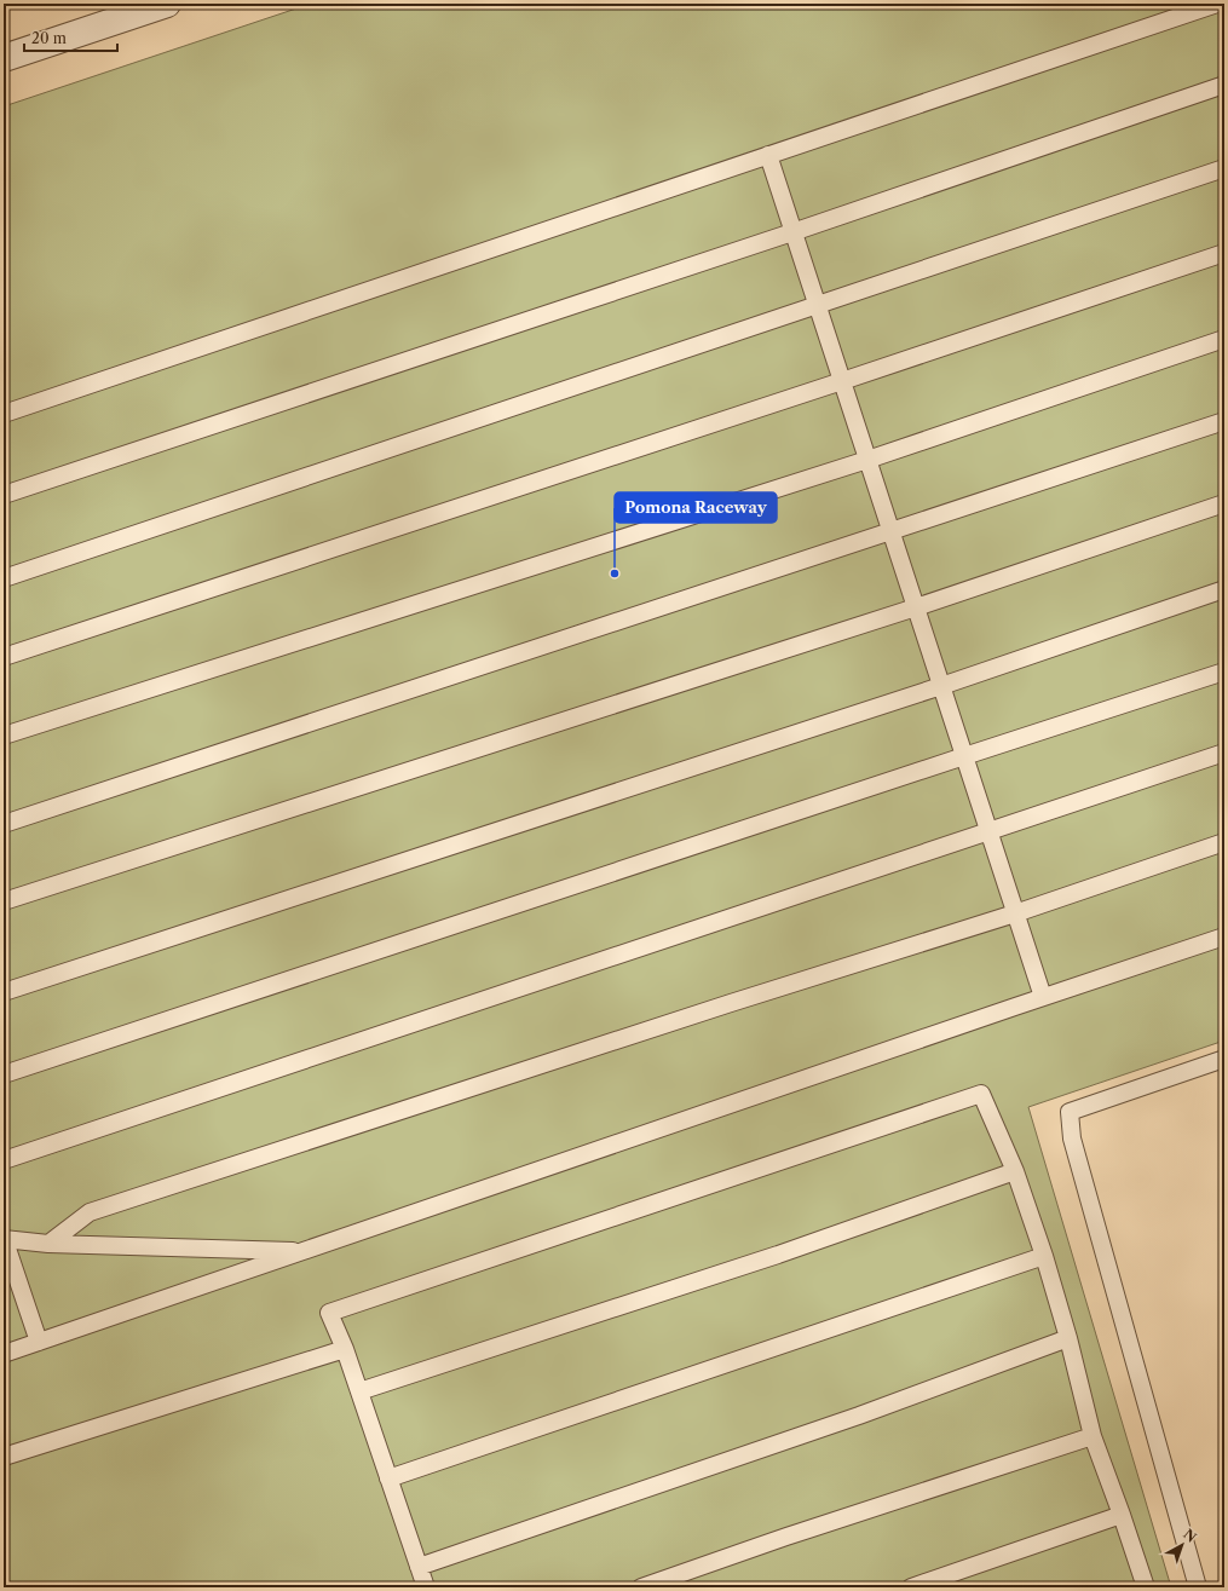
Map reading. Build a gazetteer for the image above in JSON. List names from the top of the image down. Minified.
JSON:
{"places":["Pomona Raceway"],"scale_bar":"20 m","north":"top right"}
